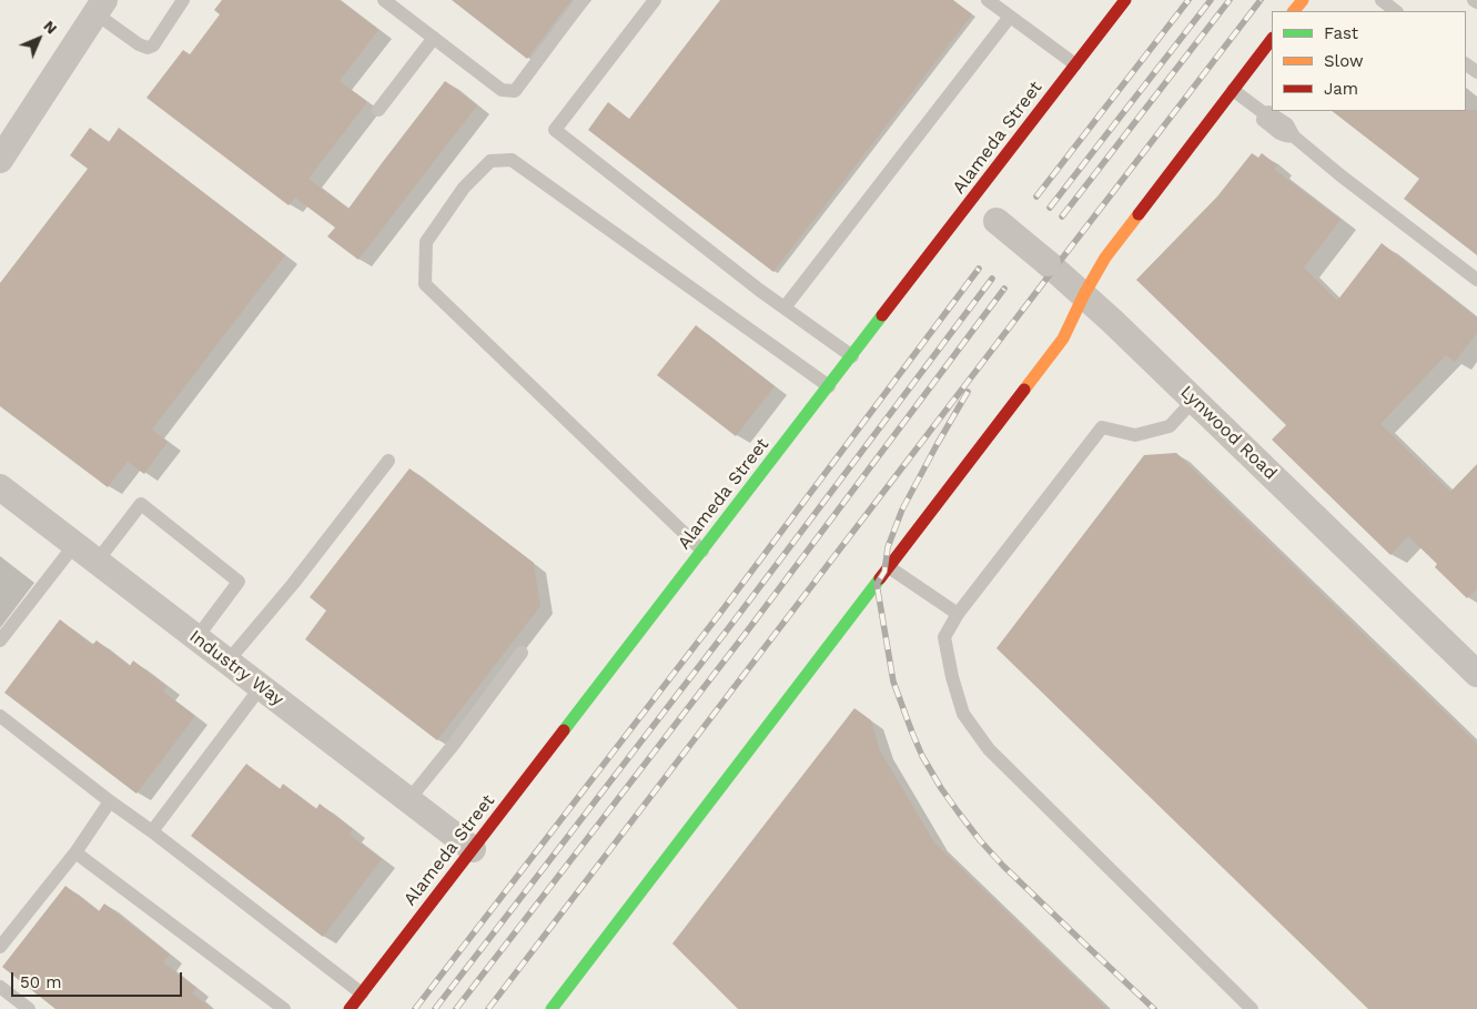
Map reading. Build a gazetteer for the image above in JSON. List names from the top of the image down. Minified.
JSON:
{"streets":{"main road":["Alameda Street"],"street":["Lynwood Road","Industry Way"]},"crossings":[["Alameda Street","Lynwood Road"],["Alameda Street","Industry Way"]],"legend":["Fast","Slow","Jam"],"scale_bar":"50 m","north":"top right"}
